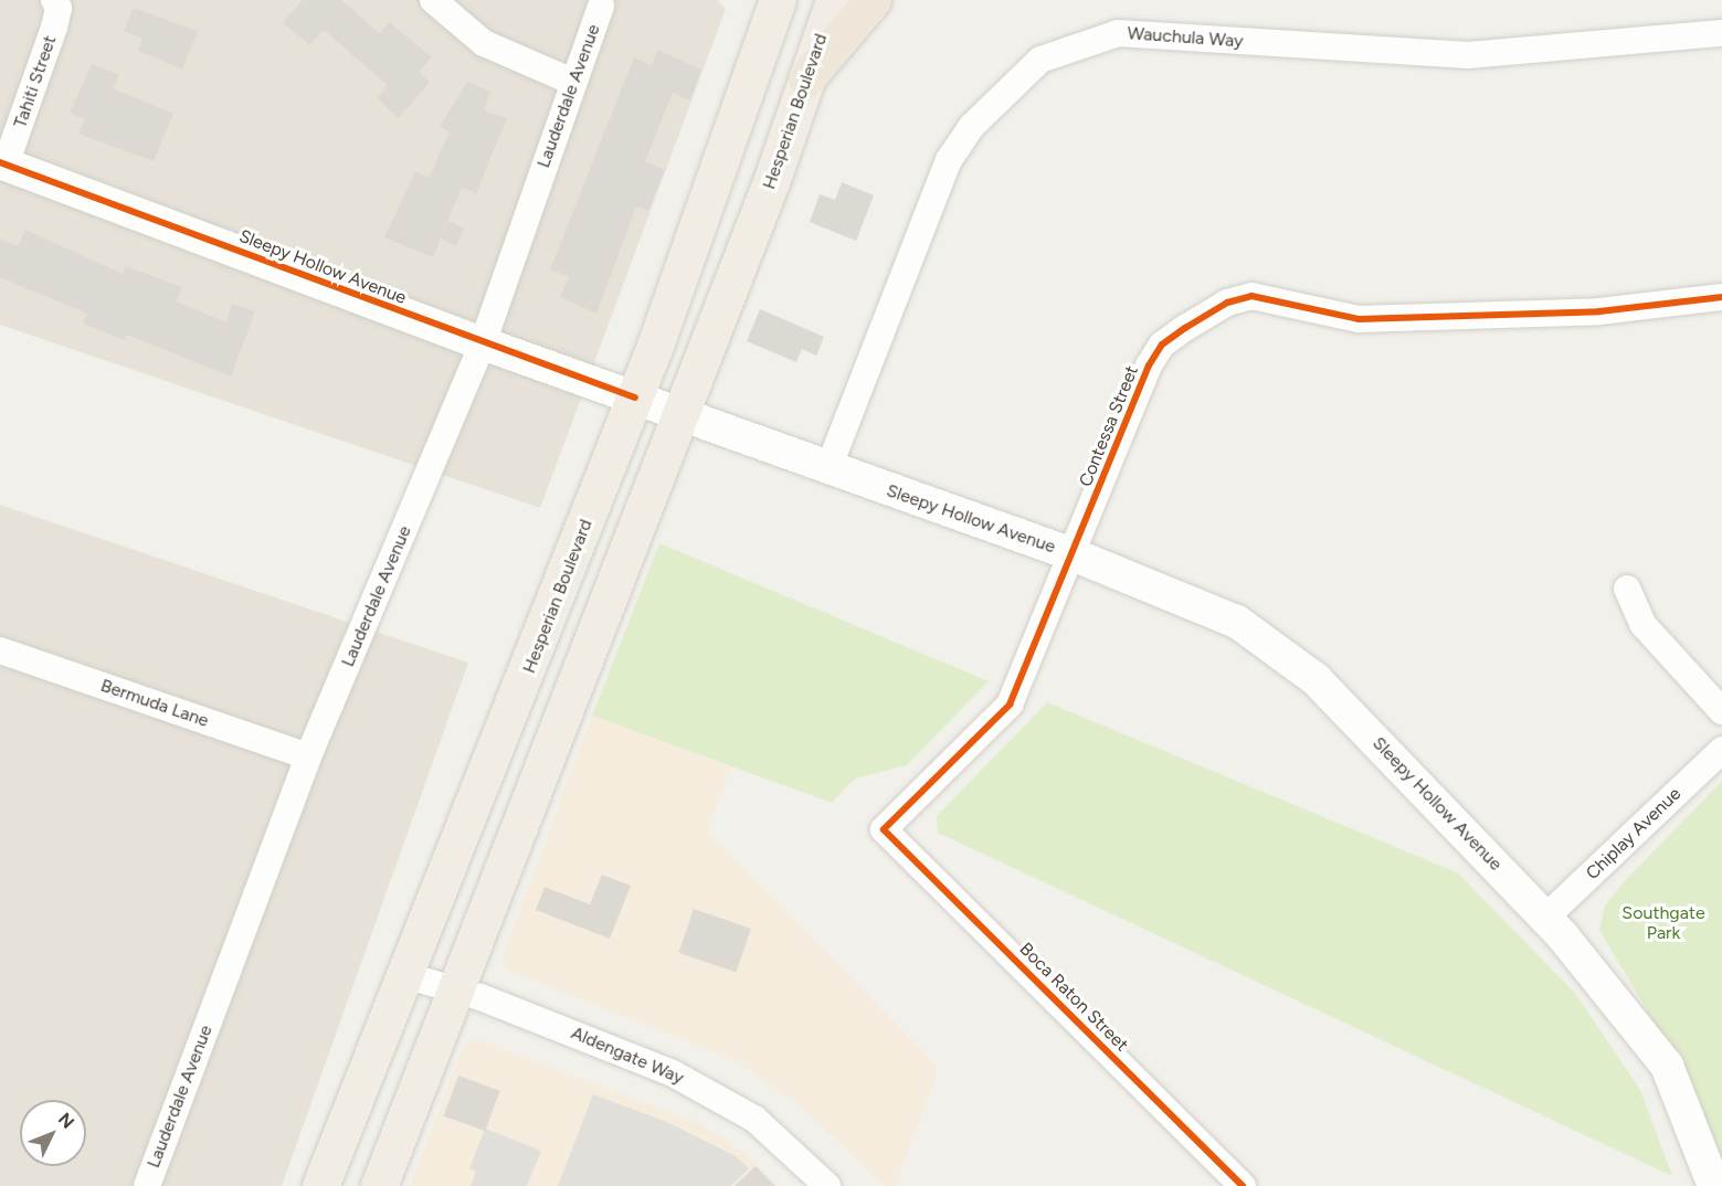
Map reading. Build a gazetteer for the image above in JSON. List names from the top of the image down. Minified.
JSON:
{"streets":{"main road":["Hesperian Boulevard"],"street":["Wauchula Way","Tahiti Street","Lauderdale Avenue","Sleepy Hollow Avenue","Contessa Street","Bermuda Lane","Chiplay Avenue","Boca Raton Street","Aldengate Way"]},"crossings":[["Wauchula Way","Sleepy Hollow Avenue"],["Tahiti Street","Sleepy Hollow Avenue"],["Lauderdale Avenue","Sleepy Hollow Avenue"],["Lauderdale Avenue","Bermuda Lane"],["Hesperian Boulevard","Sleepy Hollow Avenue"],["Hesperian Boulevard","Aldengate Way"],["Sleepy Hollow Avenue","Contessa Street"],["Sleepy Hollow Avenue","Chiplay Avenue"],["Contessa Street","Boca Raton Street"]],"parks":["Southgate Park"],"north":"top right"}
